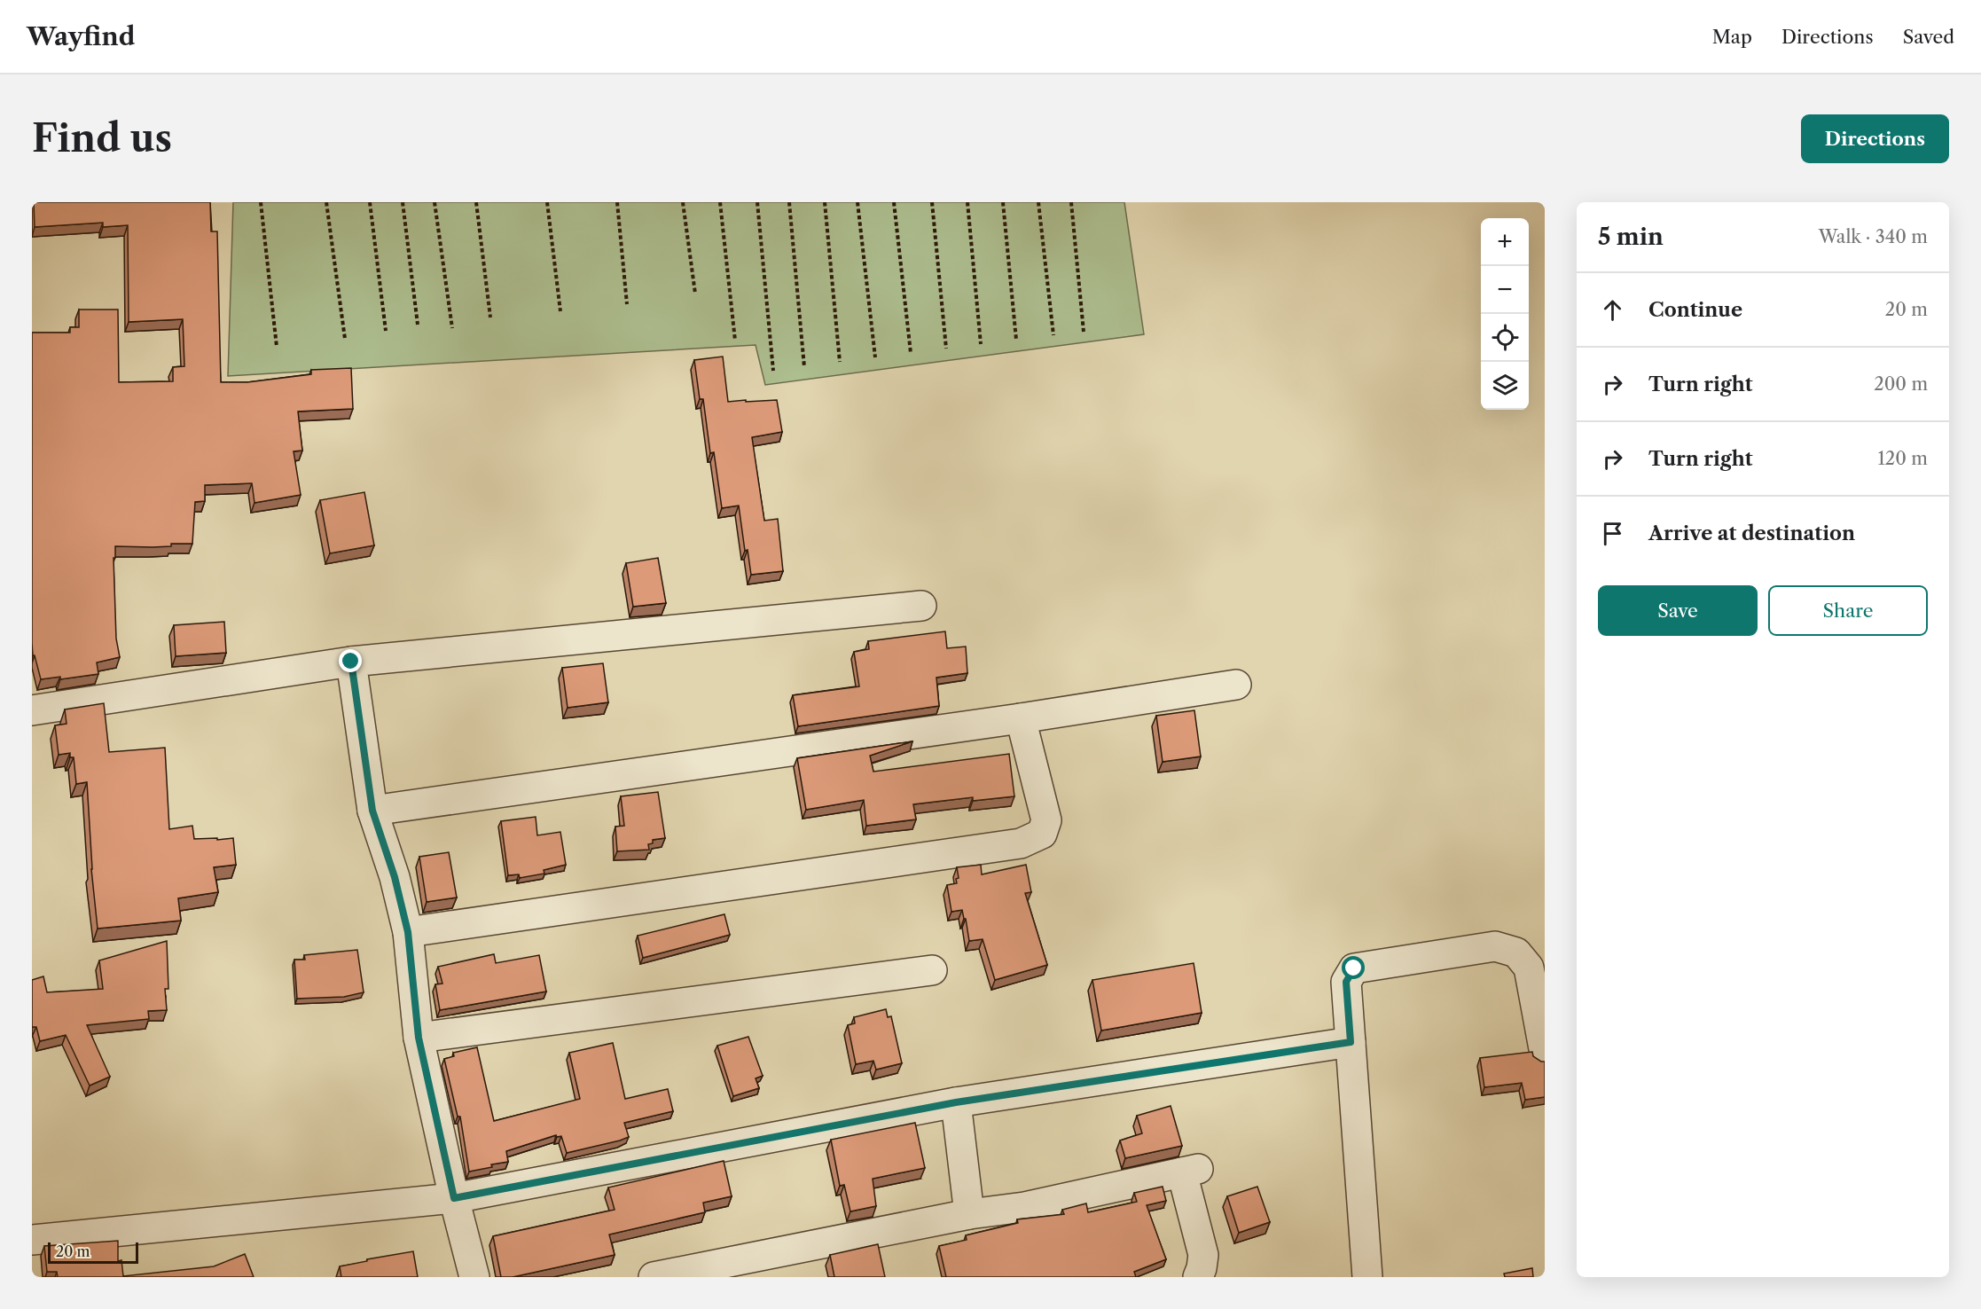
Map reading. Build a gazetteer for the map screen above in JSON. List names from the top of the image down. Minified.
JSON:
{"scale_bar":"20 m","page":{"header":"Wayfind","nav":["Map","Directions","Saved"],"buttons":["Directions",["Save","Share"]],"title":"Find us","heading":["5 min","Walk · 340 m"],"map_buttons":["+","−"],"list":[["Continue","20 m"],["Turn right","200 m"],["Turn right","120 m"],"Arrive at destination"],"scale":"20 m"}}
